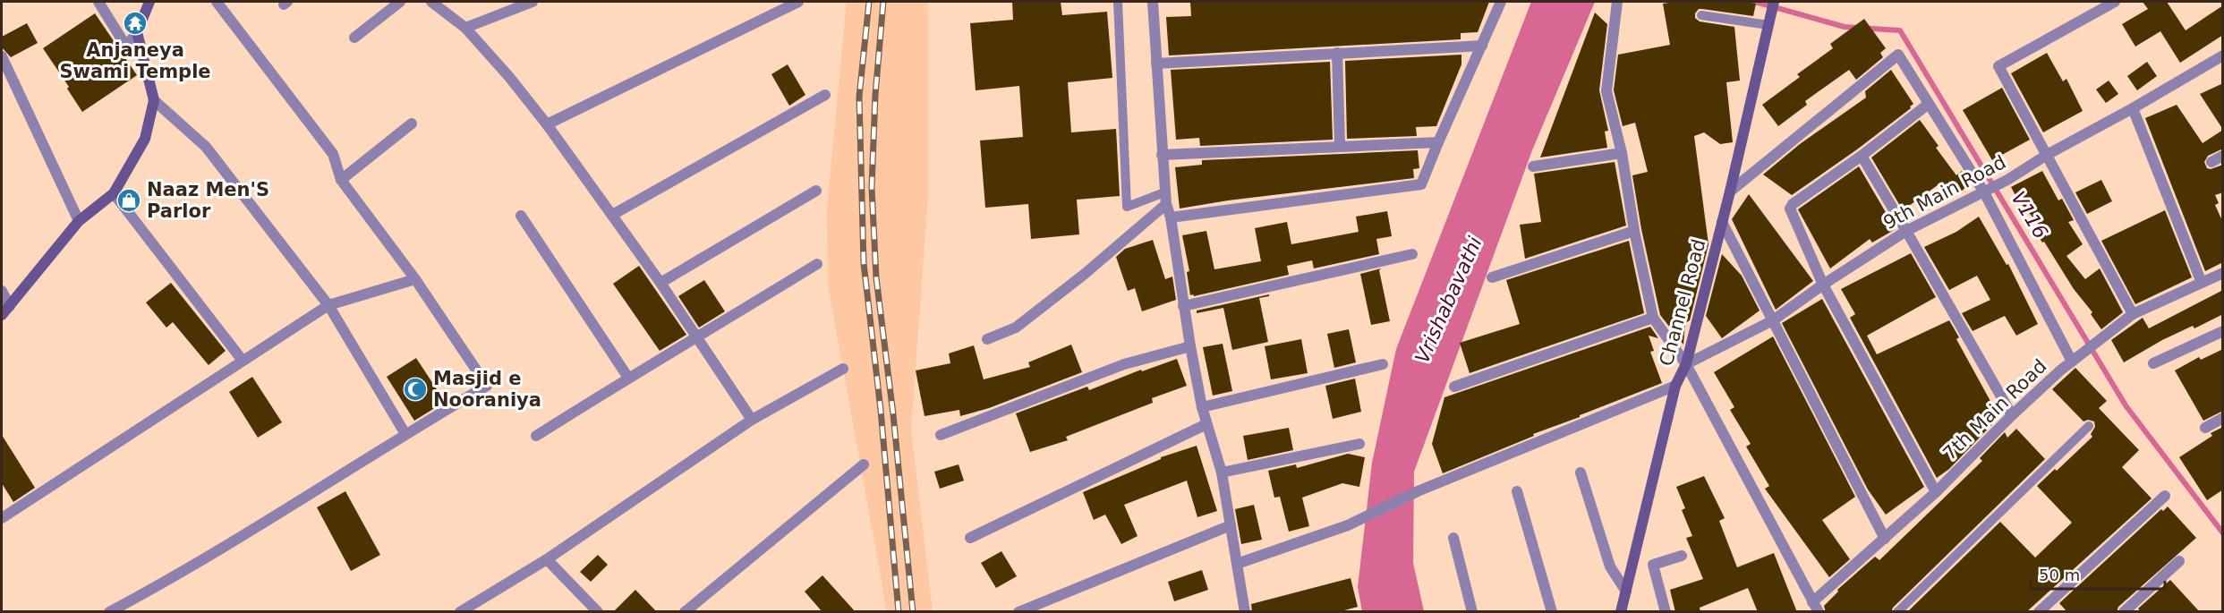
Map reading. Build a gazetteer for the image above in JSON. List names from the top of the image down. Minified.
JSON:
{"streets":{"street":["9th Main Road","Channel Road","7th Main Road"]},"crossings":[["9th Main Road","Channel Road"]],"water":["V116","Vrishabavathi"],"places":{"temple":["Anjaneya Swami Temple"],"shop":["Naaz Men'S Parlor"],"mosque":["Masjid e Nooraniya"]},"scale_bar":"50 m"}
